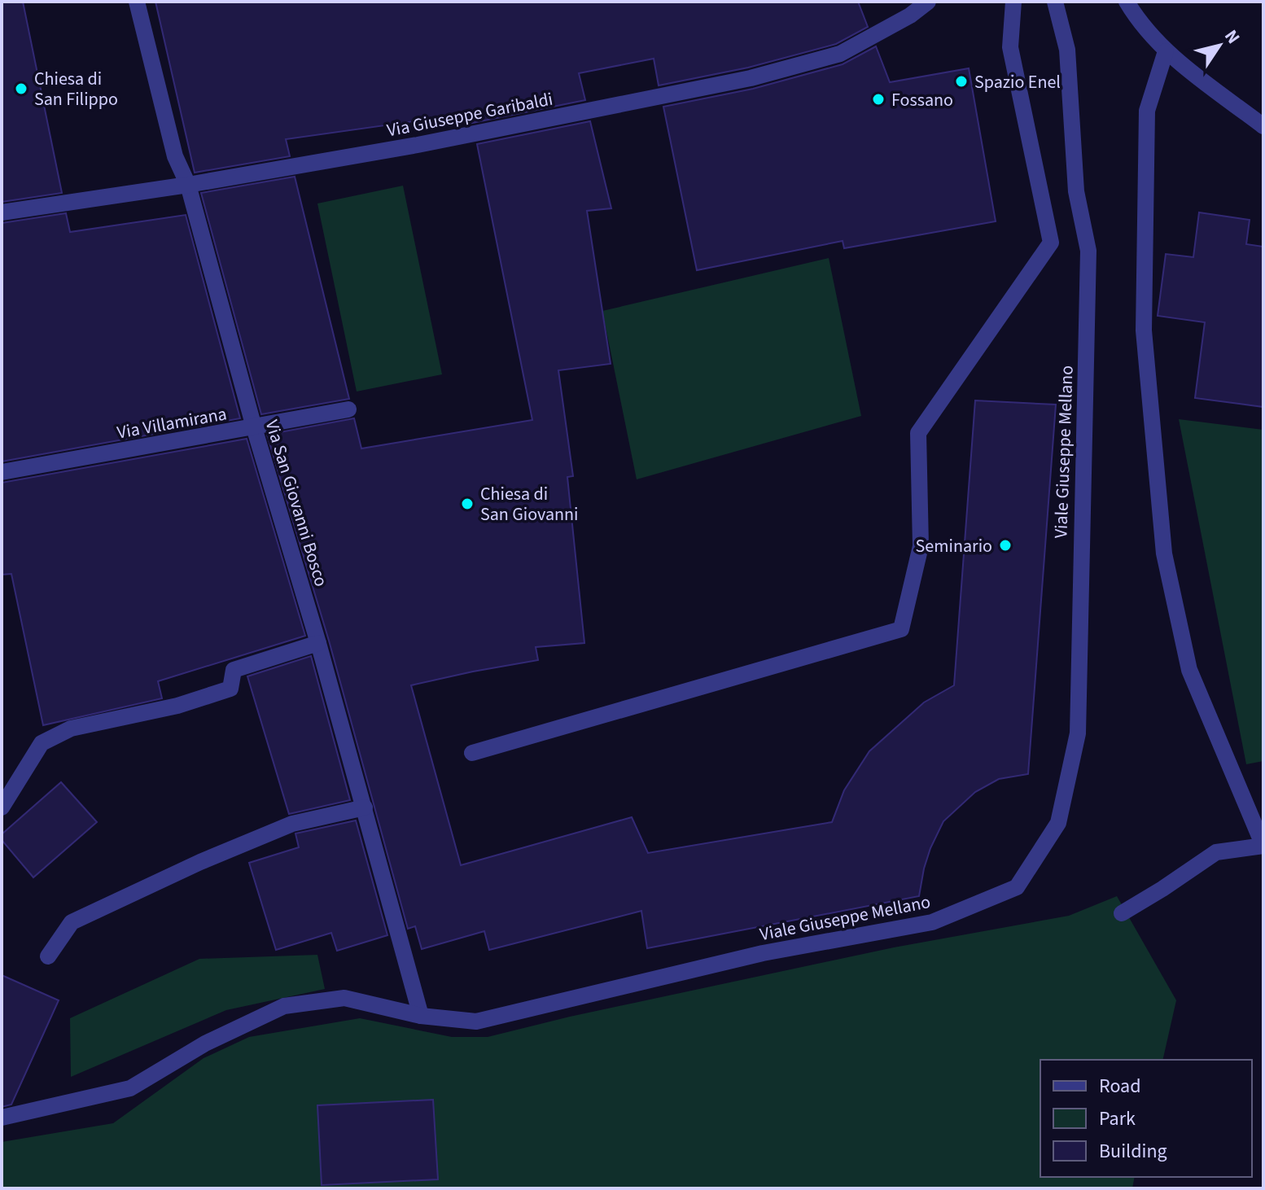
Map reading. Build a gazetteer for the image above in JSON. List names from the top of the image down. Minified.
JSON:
{"streets":{"street":["Via Giuseppe Garibaldi","Via Villamirana","Viale Giuseppe Mellano","Via San Giovanni Bosco"]},"crossings":[["Via Giuseppe Garibaldi","Via San Giovanni Bosco"],["Via Villamirana","Via San Giovanni Bosco"],["Viale Giuseppe Mellano","Via San Giovanni Bosco"]],"places":["Spazio Enel","Chiesa di San Filippo","Fossano","Chiesa di San Giovanni","Seminario"],"legend":["Road","Park","Building"],"north":"top right"}
